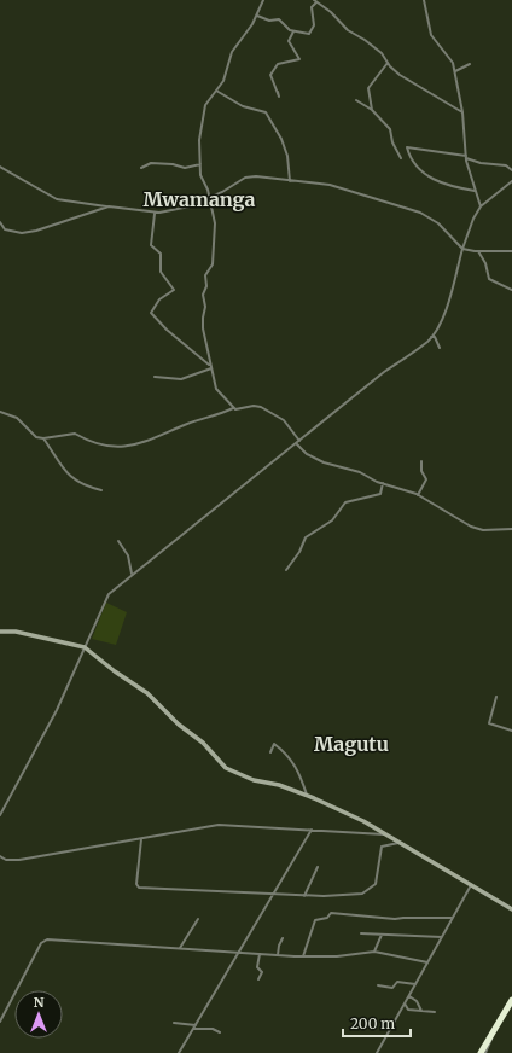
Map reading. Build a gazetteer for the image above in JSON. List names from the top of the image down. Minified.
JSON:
{"districts":["Mwamanga","Magutu"],"scale_bar":"200 m","north":"top"}
